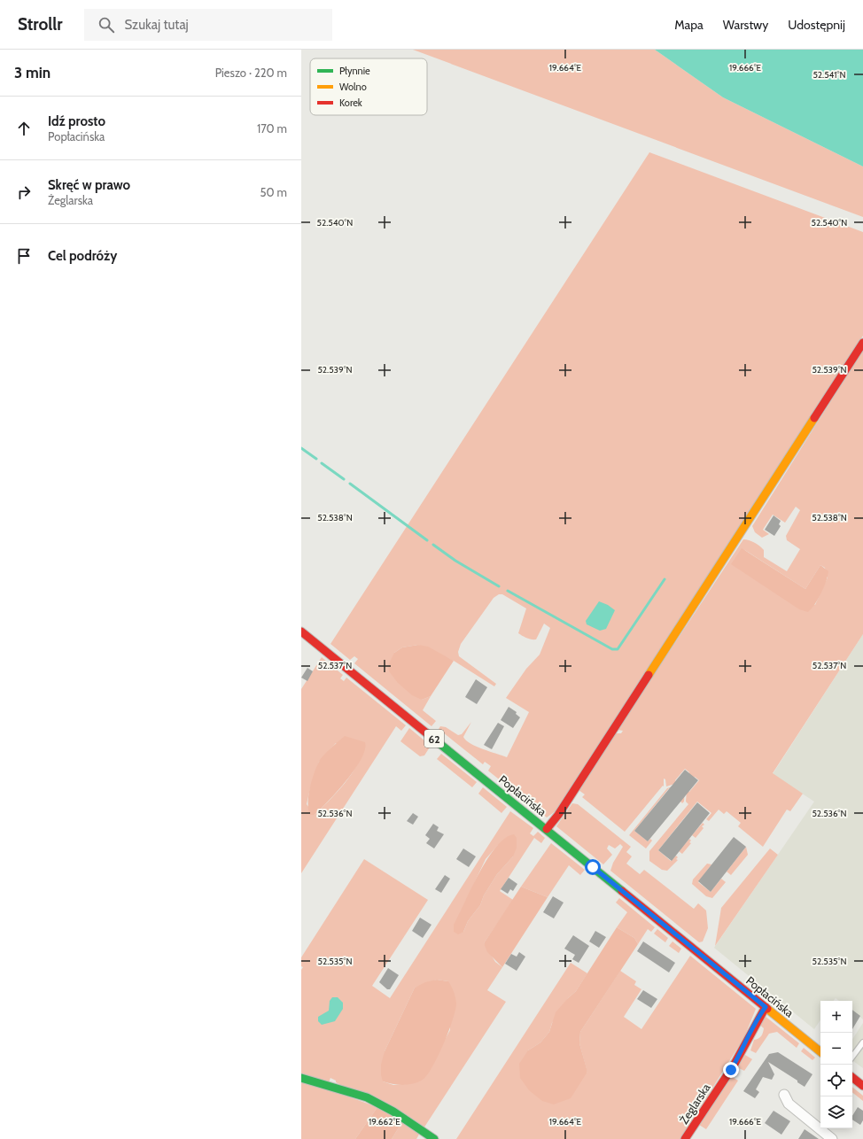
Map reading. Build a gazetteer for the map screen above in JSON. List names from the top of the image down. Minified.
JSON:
{"streets":{"street":["62","Popłacińska","Żeglarska"]},"crossings":[["Popłacińska","Żeglarska"]],"legend":["Płynnie","Wolno","Korek"],"page":{"header":"Strollr","search":"Szukaj tutaj","nav":["Mapa","Warstwy","Udostępnij"],"heading":["3 min","Pieszo · 220 m"],"list":[["Idź prosto","Popłacińska","170 m"],["Skręć w prawo","Żeglarska","50 m"],"Cel podróży"],"map_buttons":["+","−"]},"coordinates":["19.664°E","19.666°E","52.541°N","52.540°N","52.539°N","52.538°N","52.537°N","52.536°N","52.535°N","19.662°E"]}
